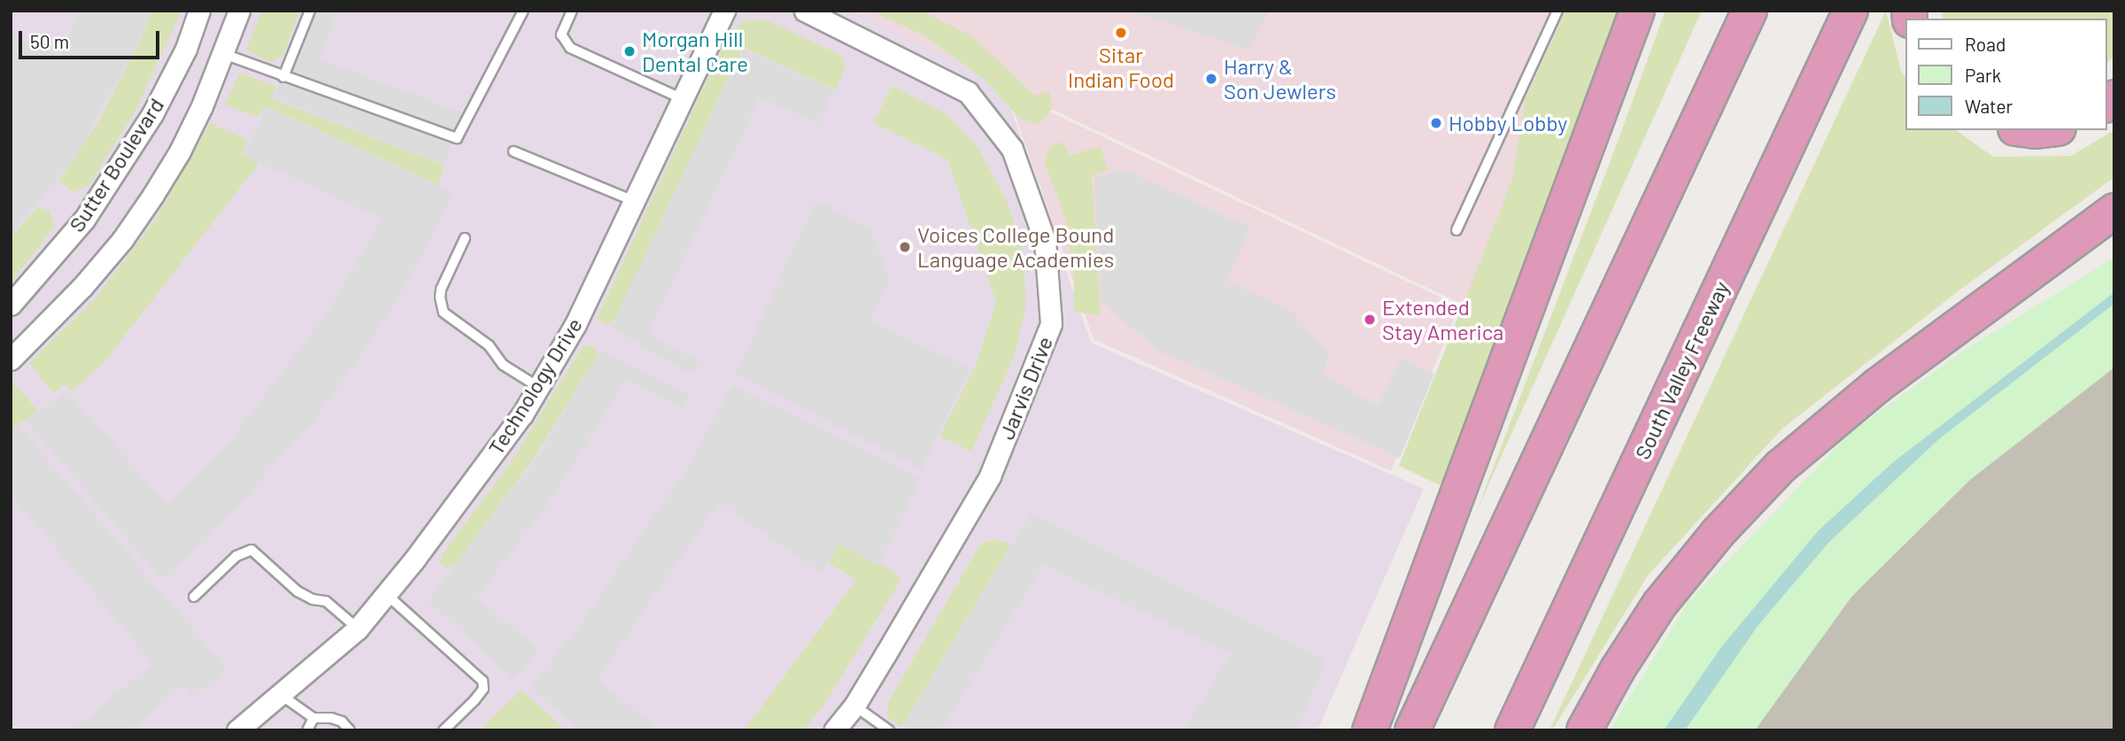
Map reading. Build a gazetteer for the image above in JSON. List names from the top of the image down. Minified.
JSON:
{"streets":{"highway":["South Valley Freeway"],"street":["Sutter Boulevard","Technology Drive","Jarvis Drive"]},"places":["Sitar Indian Food","Morgan Hill Dental Care","Harry & Son Jewlers","Hobby Lobby","Voices College Bound Language Academies","Extended Stay America"],"legend":["Road","Park","Water"],"scale_bar":"50 m"}
